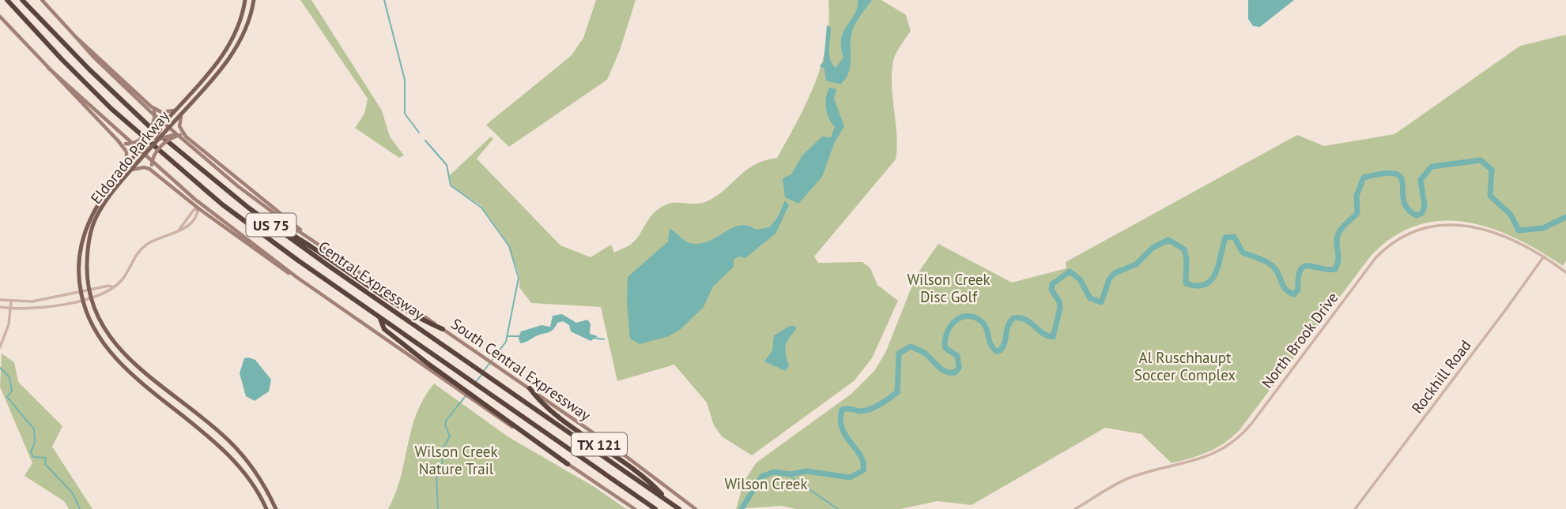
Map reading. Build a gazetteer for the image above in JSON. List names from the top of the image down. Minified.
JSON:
{"streets":{"highway":["US 75","Central Expressway","TX 121"],"main road":["Eldorado Parkway","South Central Expressway"],"street":["North Brook Drive","Rockhill Road"]},"crossings":[["Central Expressway","TX 121"],["North Brook Drive","Rockhill Road"],["South Central Expressway","TX 121"]],"parks":["Wilson Creek Disc Golf","Al Ruschhaupt Soccer Complex","Wilson Creek Nature Trail","Wilson Creek"]}
